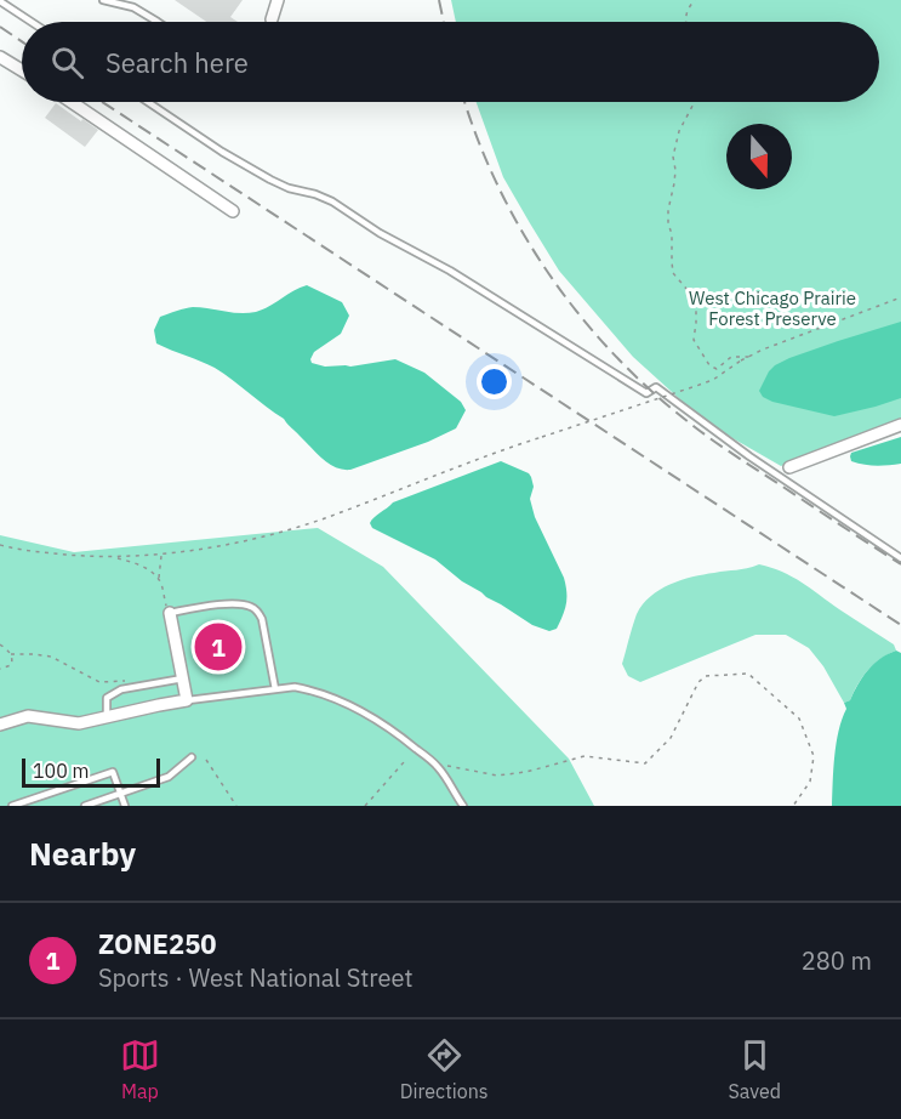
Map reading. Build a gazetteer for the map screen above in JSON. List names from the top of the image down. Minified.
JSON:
{"parks":["West Chicago Prairie Forest Preserve"],"scale_bar":"100 m","north":"bottom","page":{"search":"Search here","pins":"1","scale":"100 m","heading":"Nearby","list":[{"mark":"1","name":"ZONE250","note":"Sports · West National Street","value":"280 m"}],"nav":["Map","Directions","Saved"]}}
